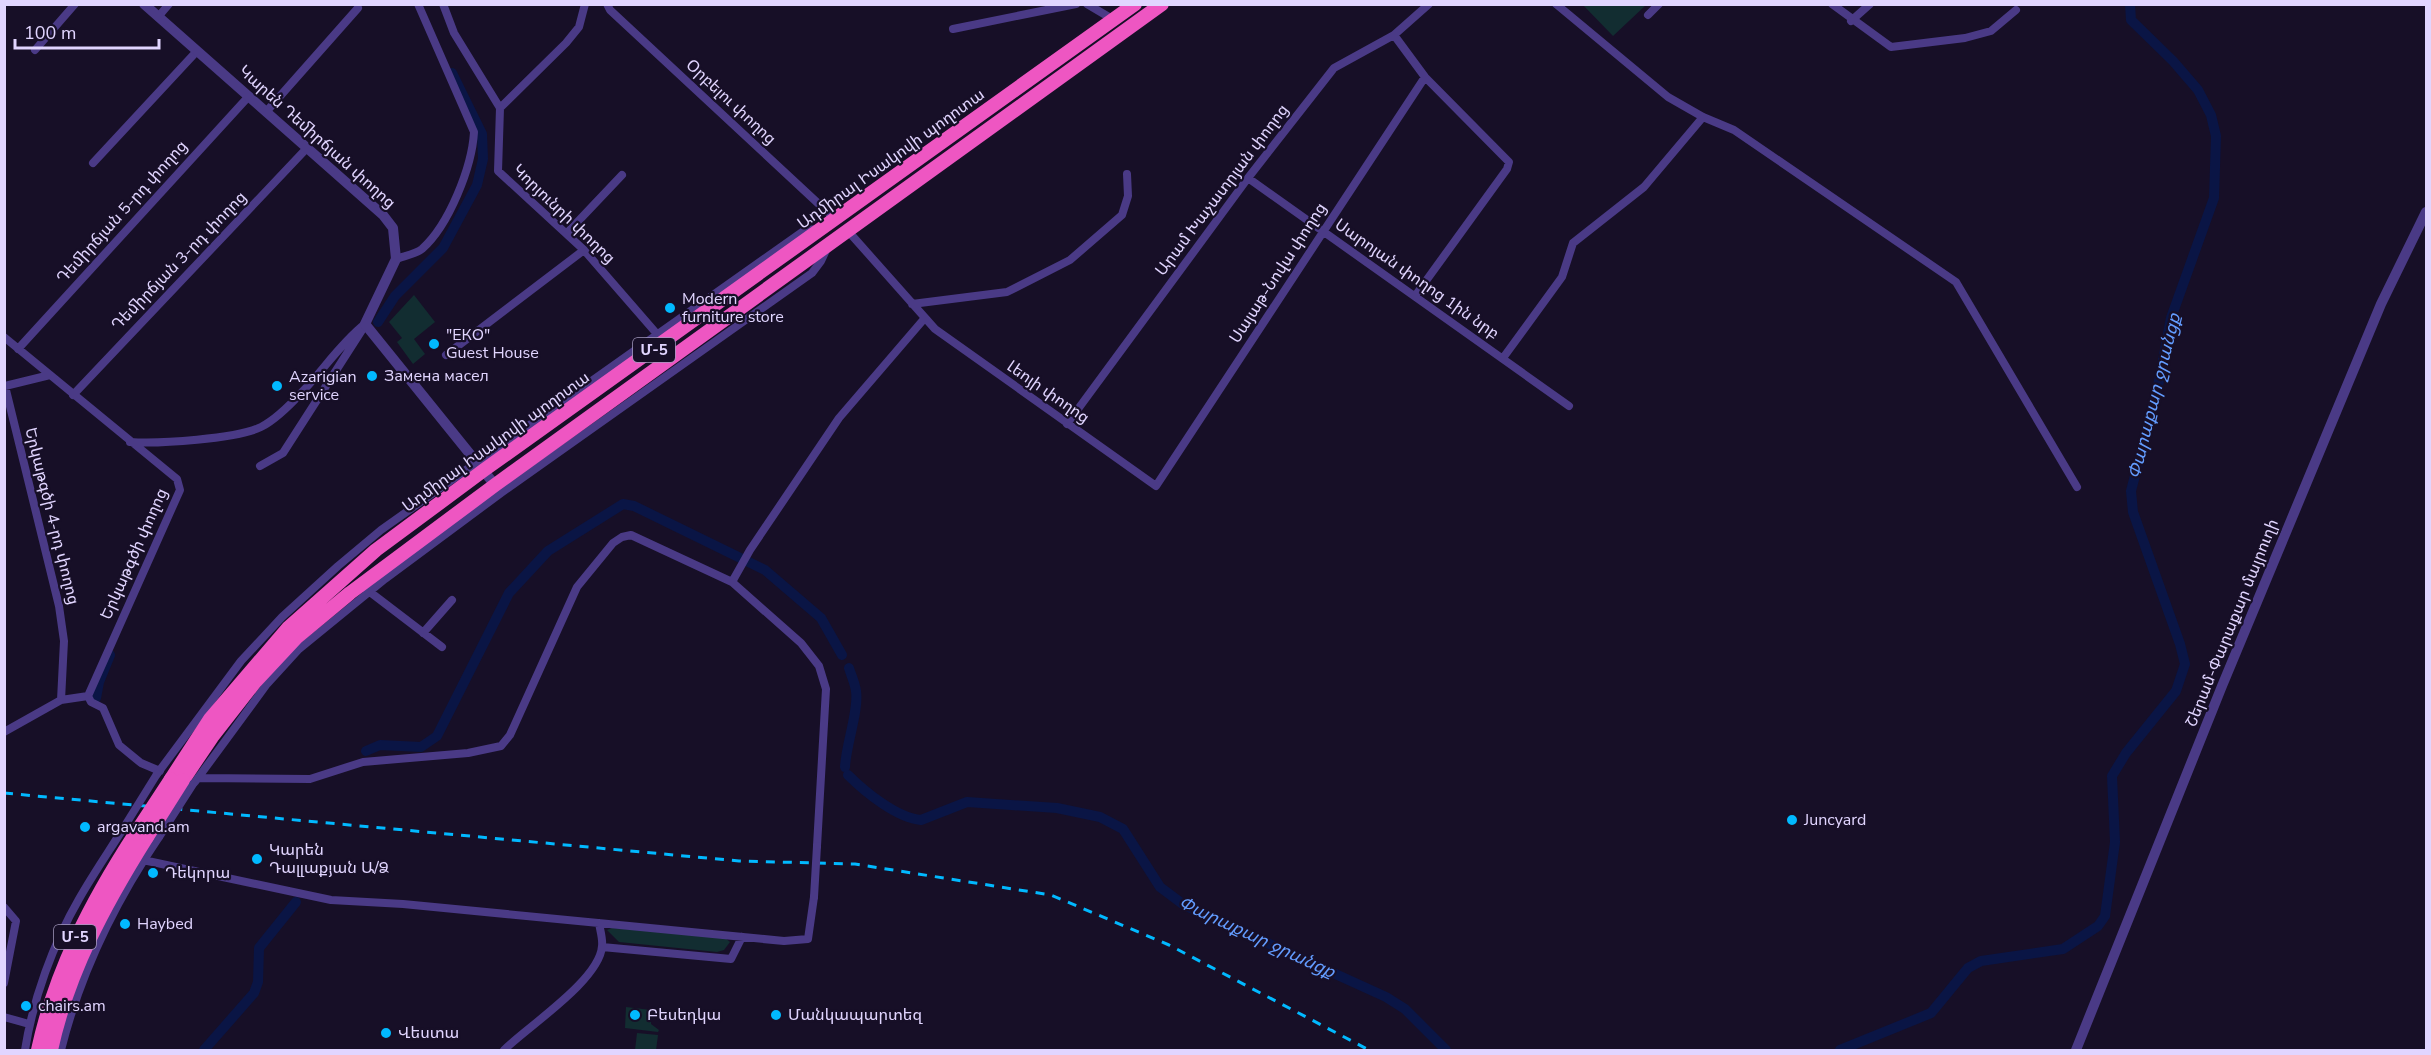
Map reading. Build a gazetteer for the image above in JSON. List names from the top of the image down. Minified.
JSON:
{"streets":{"highway":["Ադմիրալ Իսակովի պողոտա","Մ-5"],"street":["Օրբելու փողոց","Կարեն Դեմիրճյան փողոց","Արամ Խաչատրյան փողոց","Դեմիրճյան 5-րդ փողոց","Կորյունրի փողոց","Դեմիրճյան 3-րդ փողոց","Սայաթ-Նովա փողոց","Սարոյան փողոց 1ին նրբ","Լեոյի փողոց","Երկաթգծի 4-րդ փողոց","Երկաթգծի փողոց","Շերամ-Փարաքար մայրուղի"]},"crossings":[["Օրբելու փողոց","Ադմիրալ Իսակովի պողոտա"],["Կարեն Դեմիրճյան փողոց","Դեմիրճյան 5-րդ փողոց"],["Կարեն Դեմիրճյան փողոց","Դեմիրճյան 3-րդ փողոց"],["Ադմիրալ Իսակովի պողոտա","Լեոյի փողոց"],["Արամ Խաչատրյան փողոց","Սարոյան փողոց 1ին նրբ"],["Արամ Խաչատրյան փողոց","Լեոյի փողոց"],["Դեմիրճյան 5-րդ փողոց","Երկաթգծի փողոց"],["Դեմիրճյան 3-րդ փողոց","Երկաթգծի փողոց"],["Սայաթ-Նովա փողոց","Սարոյան փողոց 1ին նրբ"],["Սայաթ-Նովա փողոց","Լեոյի փողոց"],["Երկաթգծի 4-րդ փողոց","Երկաթգծի փողոց"]],"water":["Փարաքար ջրանցք"],"places":["Modern furniture store","\"ЕКО\" Guest House","Замена масел","Azarigian service","Juncyard","argavand.am","Կարեն Դալլաքյան Ա/Ձ","Դեկորա","Haybed","chairs.am","Բեսեդկա","Մանկապարտեզ","Վեստա"],"scale_bar":"100 m"}
